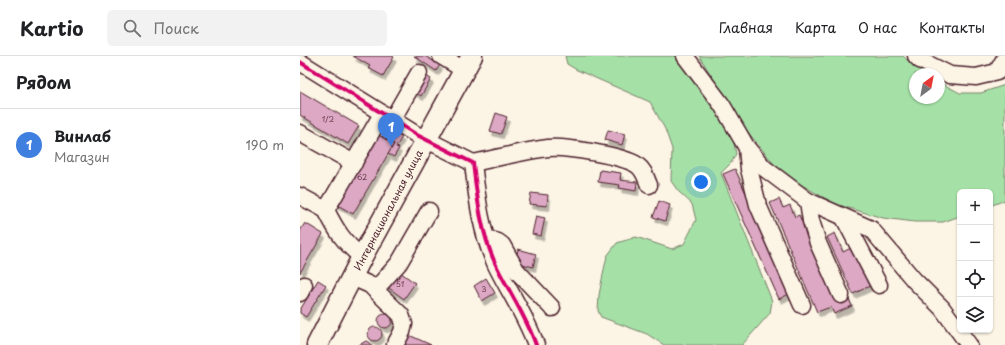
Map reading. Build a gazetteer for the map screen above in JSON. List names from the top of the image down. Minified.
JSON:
{"streets":{"main road":["Интернациональная улица"]},"house_numbers":["1/2","62","51","3"],"north":"top right","page":{"header":"Kartio","search":"Поиск","nav":["Главная","Карта","О нас","Контакты"],"heading":"Рядом","list":[{"mark":"1","name":"Винлаб","note":"Магазин","value":"190 m"}],"pins":"1","map_buttons":["+","−"]}}
